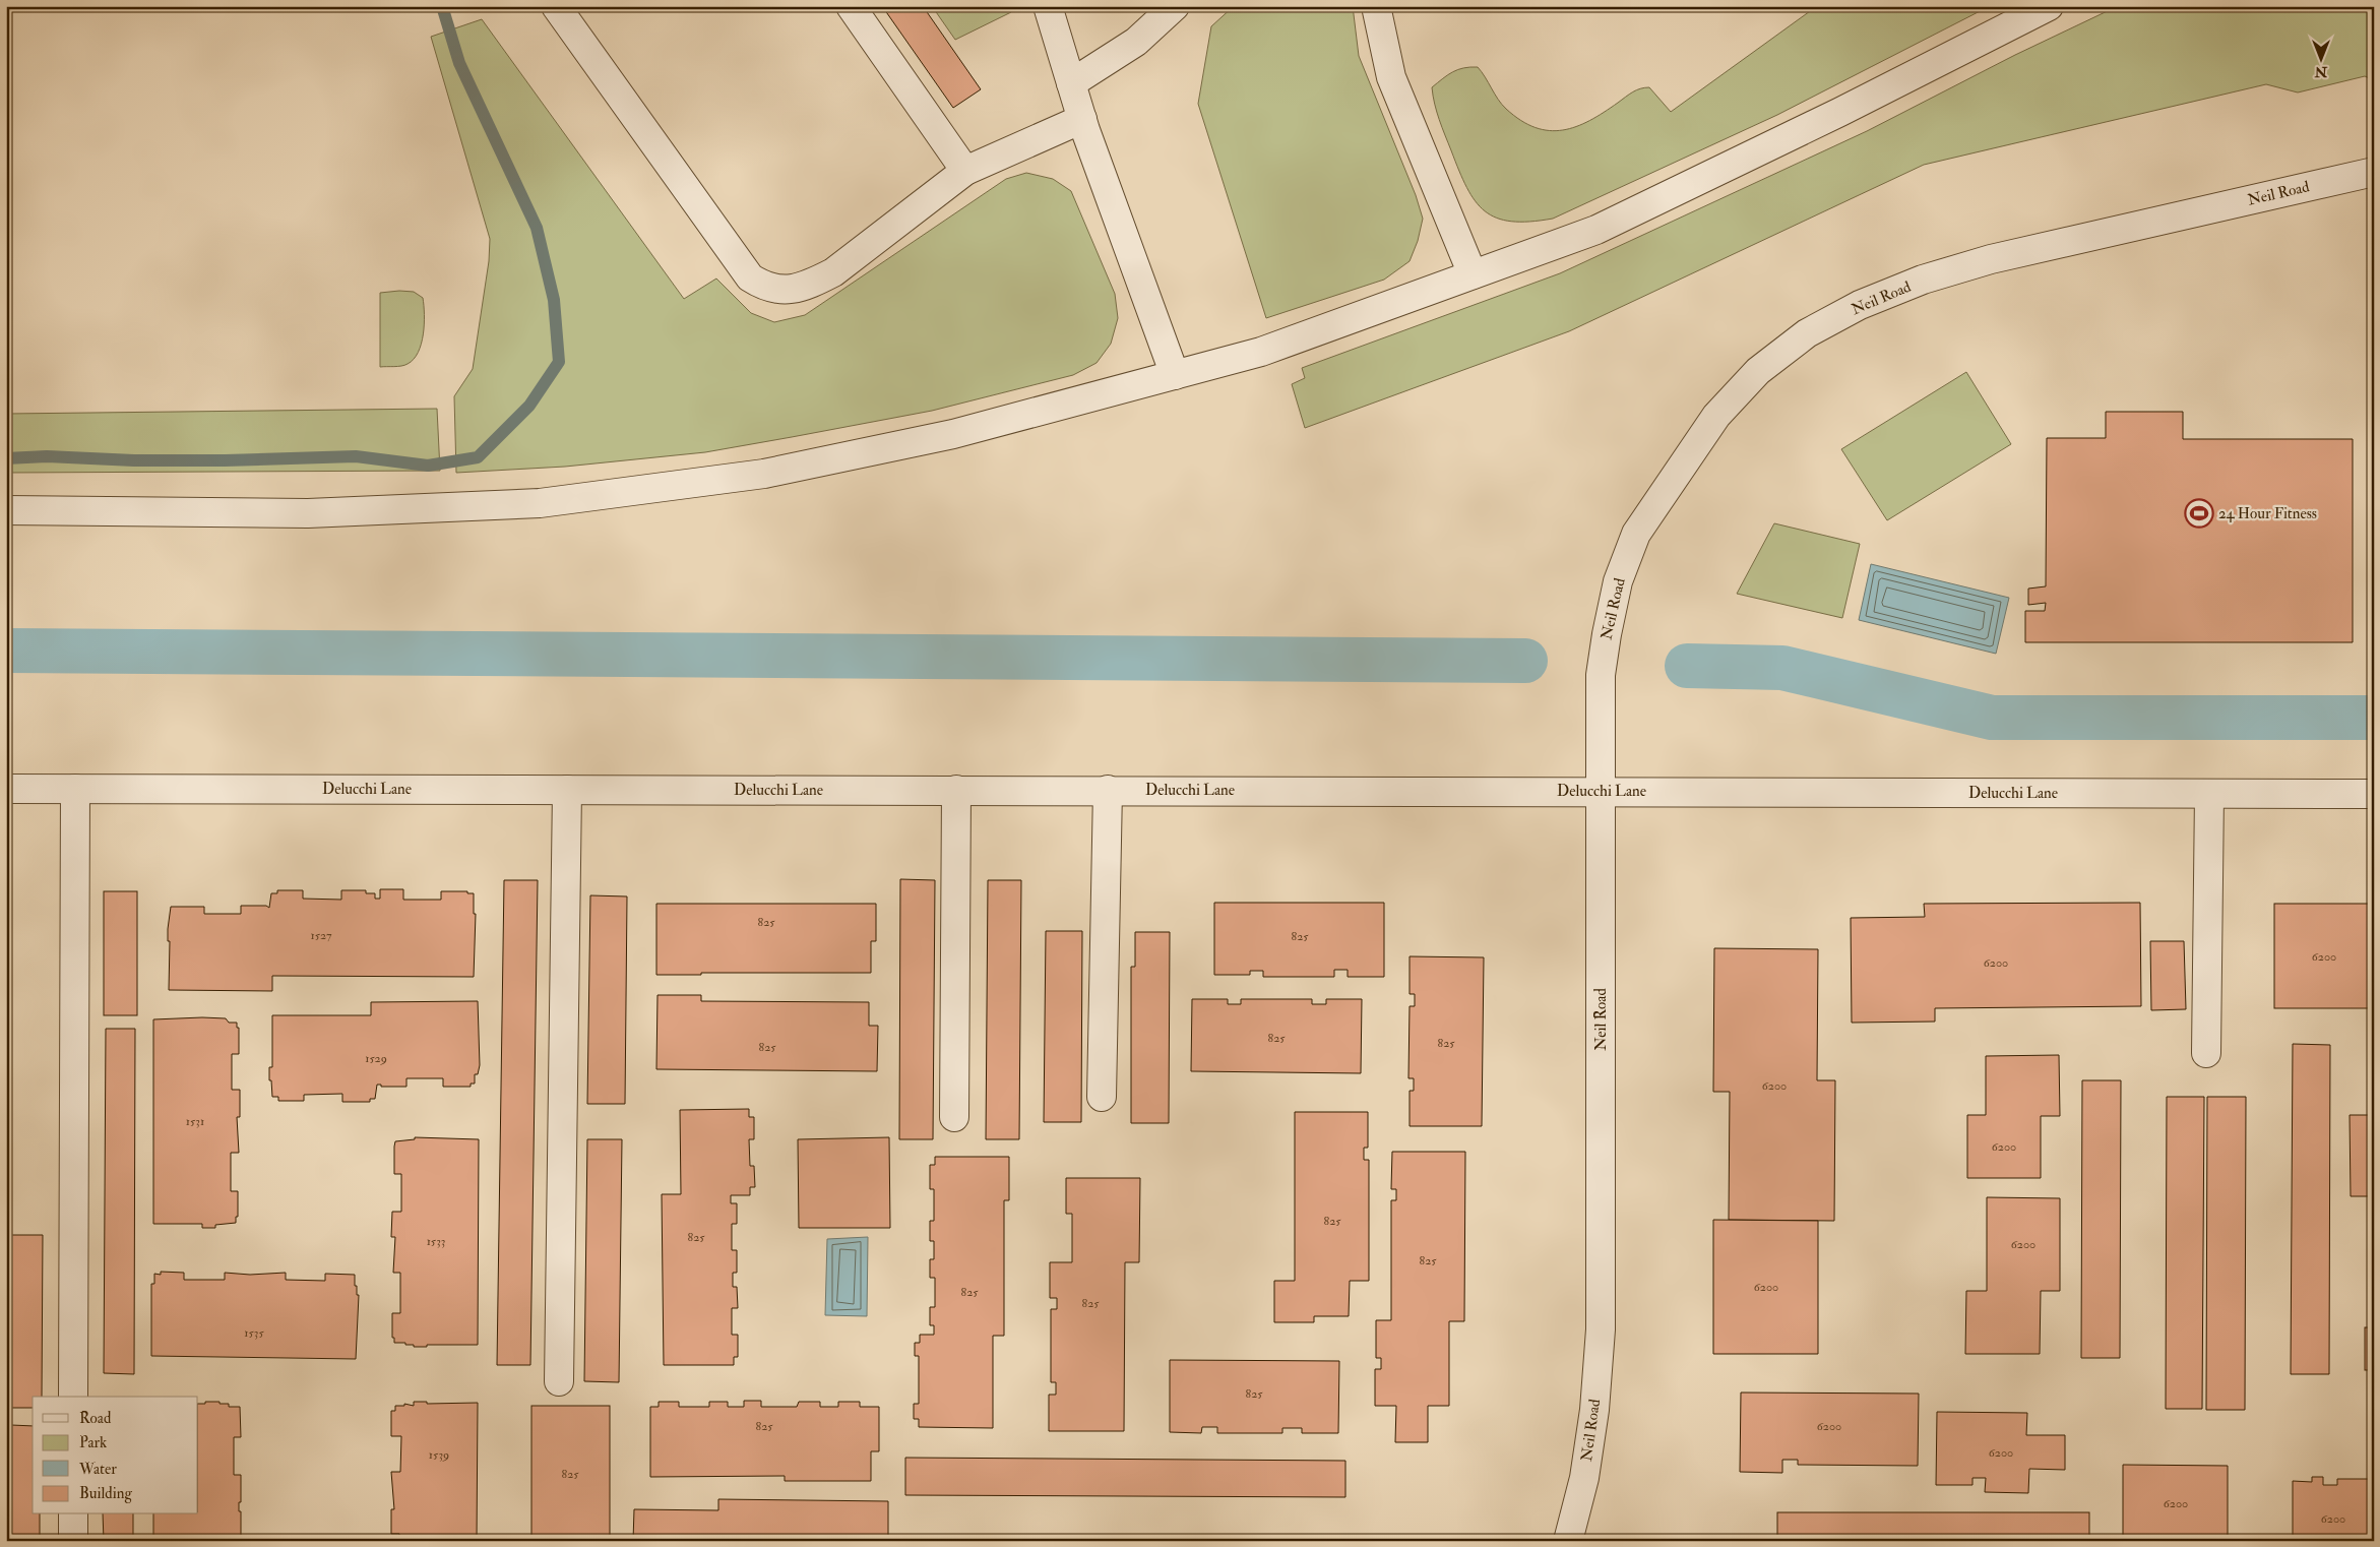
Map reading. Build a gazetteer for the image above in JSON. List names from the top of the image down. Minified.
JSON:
{"streets":{"street":["Neil Road","Delucchi Lane"]},"crossings":[["Neil Road","Delucchi Lane"]],"places":{"sports":["24 Hour Fitness"]},"house_numbers":["825","1527","825","6200","6200","825","825","825","1529","6200","1531","6200","825","825","1533","6200","825","6200","825","825","1535","825","825","6200","6200","1539","825","6200","6200"],"legend":["Road","Park","Water","Building"],"north":"bottom"}
